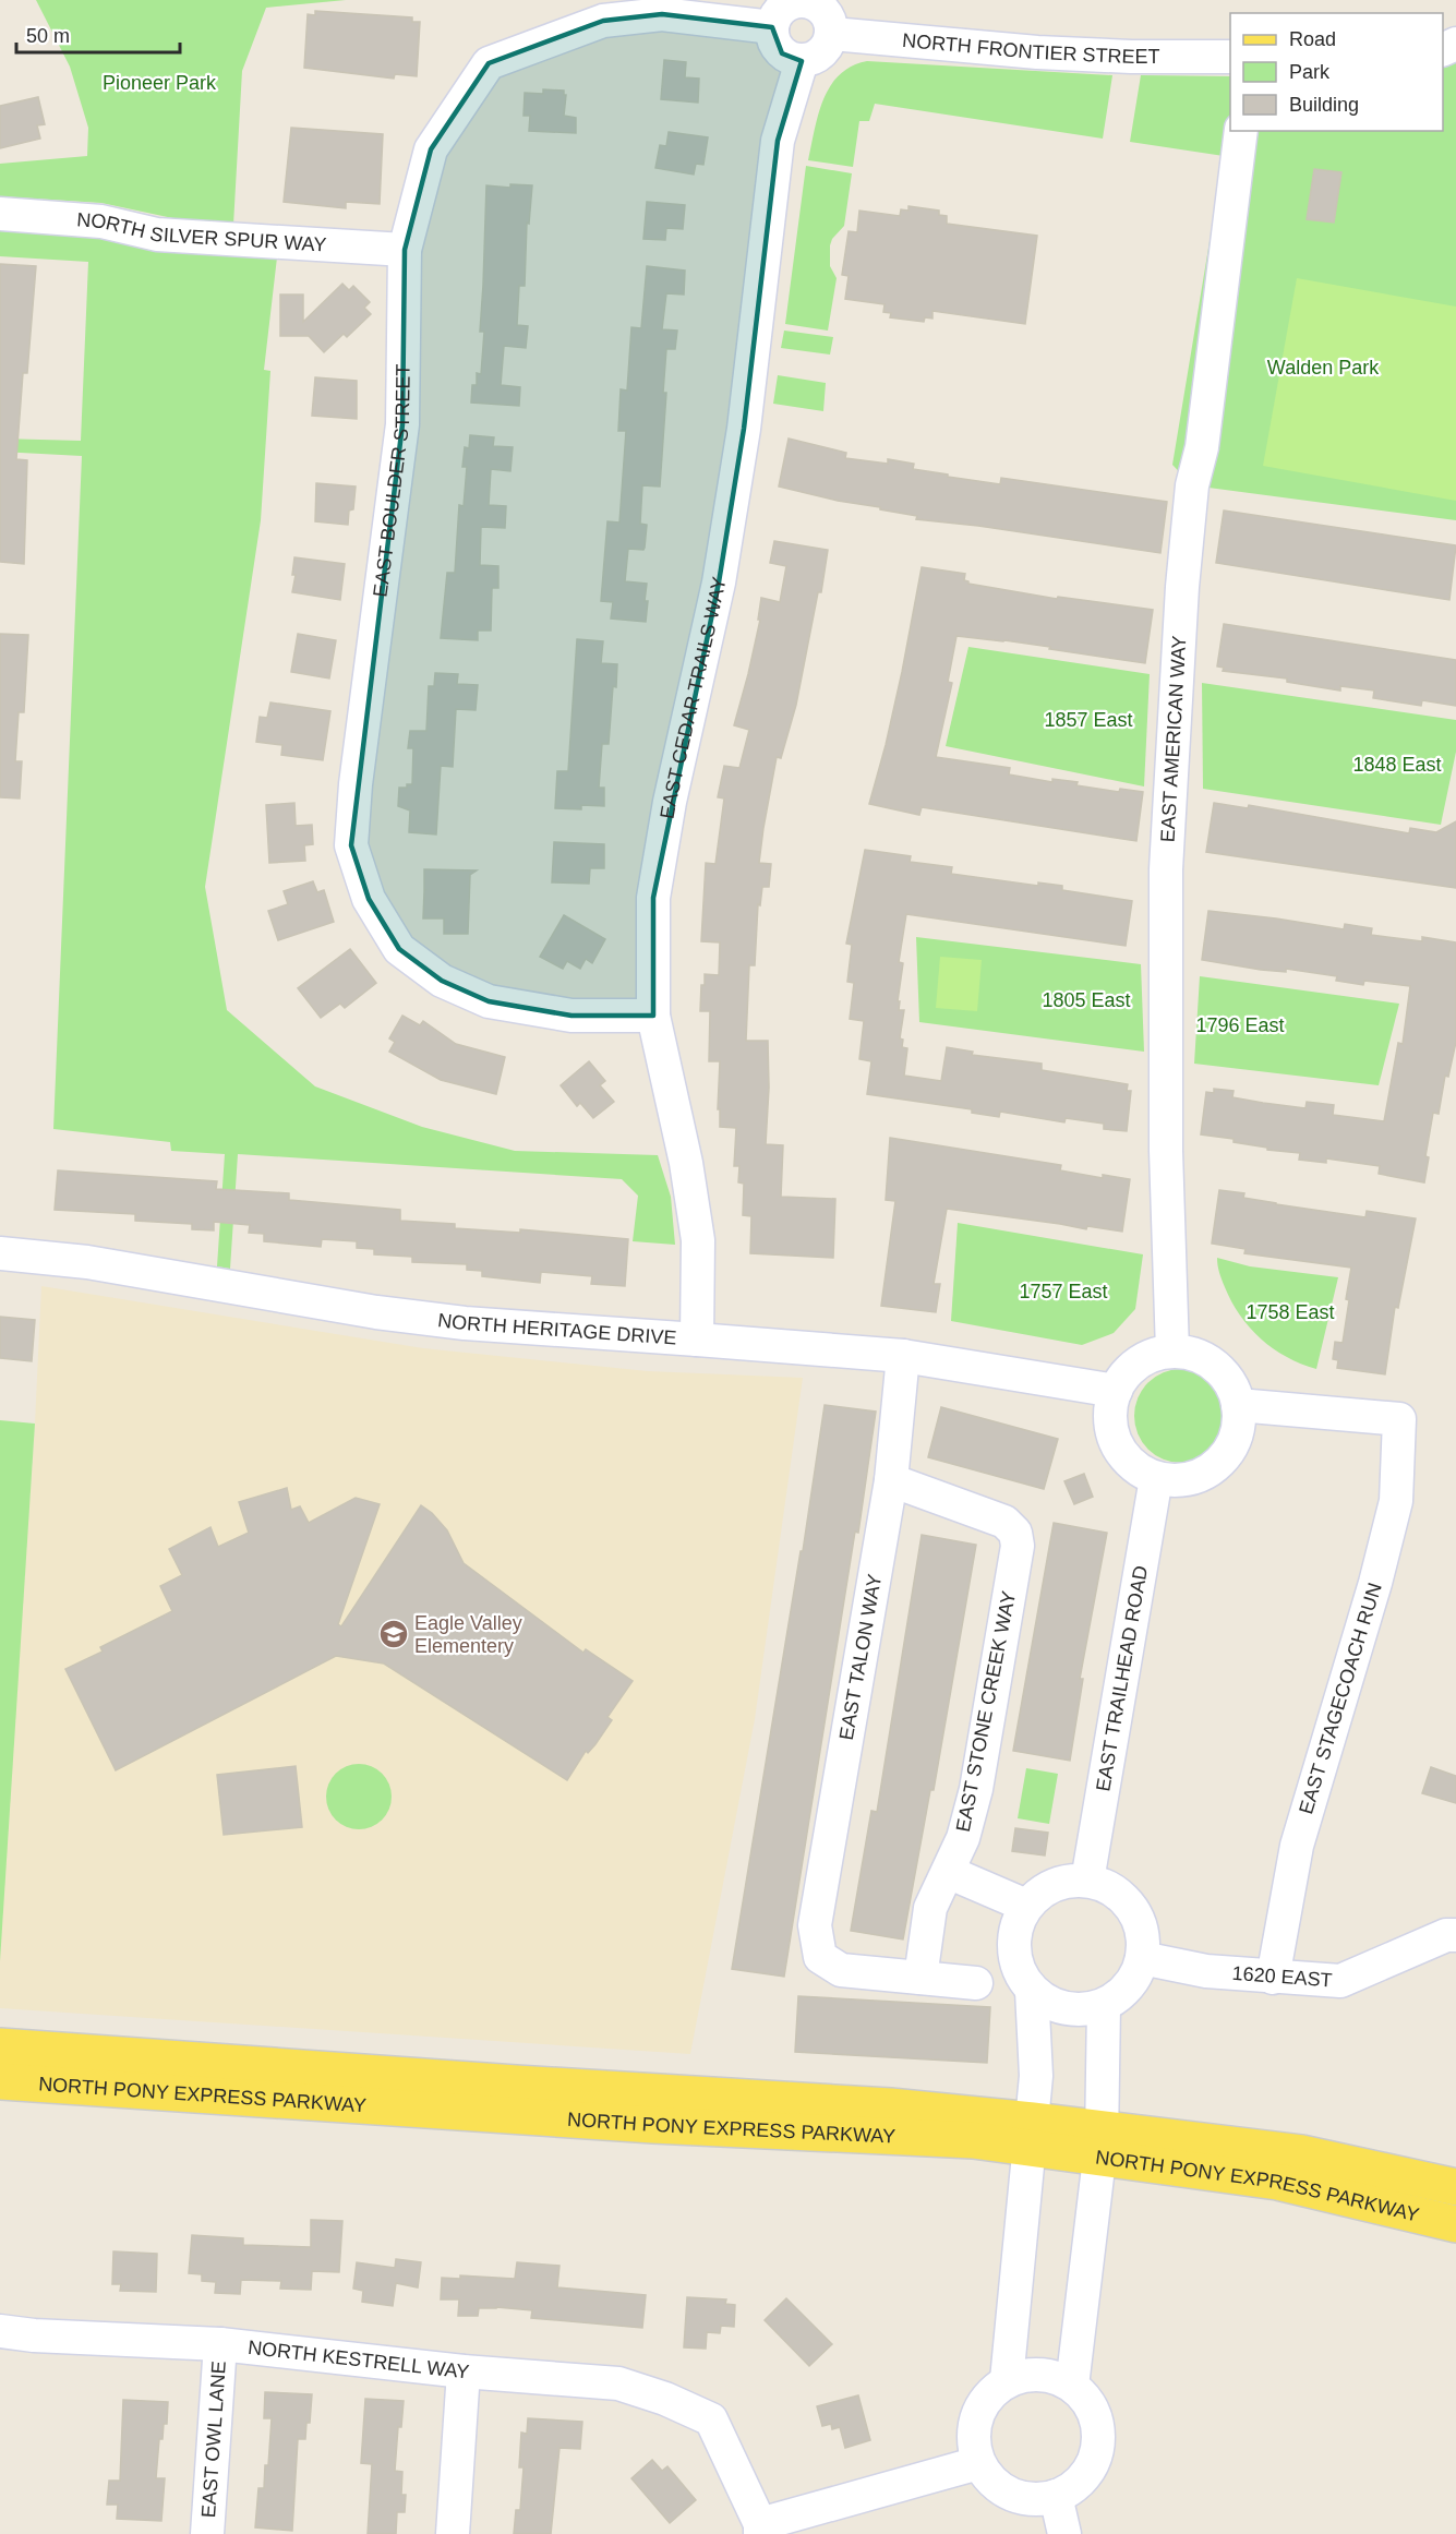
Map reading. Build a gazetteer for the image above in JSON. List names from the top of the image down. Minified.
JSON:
{"streets":{"main road":["NORTH PONY EXPRESS PARKWAY"],"street":["NORTH FRONTIER STREET","NORTH SILVER SPUR WAY","EAST BOULDER STREET","EAST CEDAR TRAILS WAY","EAST AMERICAN WAY","NORTH HERITAGE DRIVE","EAST TALON WAY","EAST TRAILHEAD ROAD","EAST STAGECOACH RUN","EAST STONE CREEK WAY","1620 EAST","NORTH KESTRELL WAY","EAST OWL LANE"]},"crossings":[["NORTH FRONTIER STREET","EAST BOULDER STREET"],["NORTH FRONTIER STREET","EAST CEDAR TRAILS WAY"],["NORTH SILVER SPUR WAY","EAST BOULDER STREET"],["EAST BOULDER STREET","EAST CEDAR TRAILS WAY"],["EAST CEDAR TRAILS WAY","NORTH HERITAGE DRIVE"],["EAST AMERICAN WAY","NORTH HERITAGE DRIVE"],["EAST AMERICAN WAY","EAST TRAILHEAD ROAD"],["EAST AMERICAN WAY","EAST STAGECOACH RUN"],["NORTH HERITAGE DRIVE","EAST TALON WAY"],["NORTH HERITAGE DRIVE","EAST TRAILHEAD ROAD"],["NORTH HERITAGE DRIVE","EAST STAGECOACH RUN"],["EAST TALON WAY","EAST STONE CREEK WAY"],["EAST TRAILHEAD ROAD","EAST STAGECOACH RUN"],["EAST TRAILHEAD ROAD","1620 EAST"],["EAST STAGECOACH RUN","1620 EAST"],["NORTH KESTRELL WAY","EAST OWL LANE"]],"parks":["Pioneer Park","Walden Park","1857 East","1848 East","1805 East","1796 East","1757 East","1758 East"],"places":{"school or university":["Eagle Valley Elementery"]},"legend":["Road","Park","Building"],"scale_bar":"50 m"}
